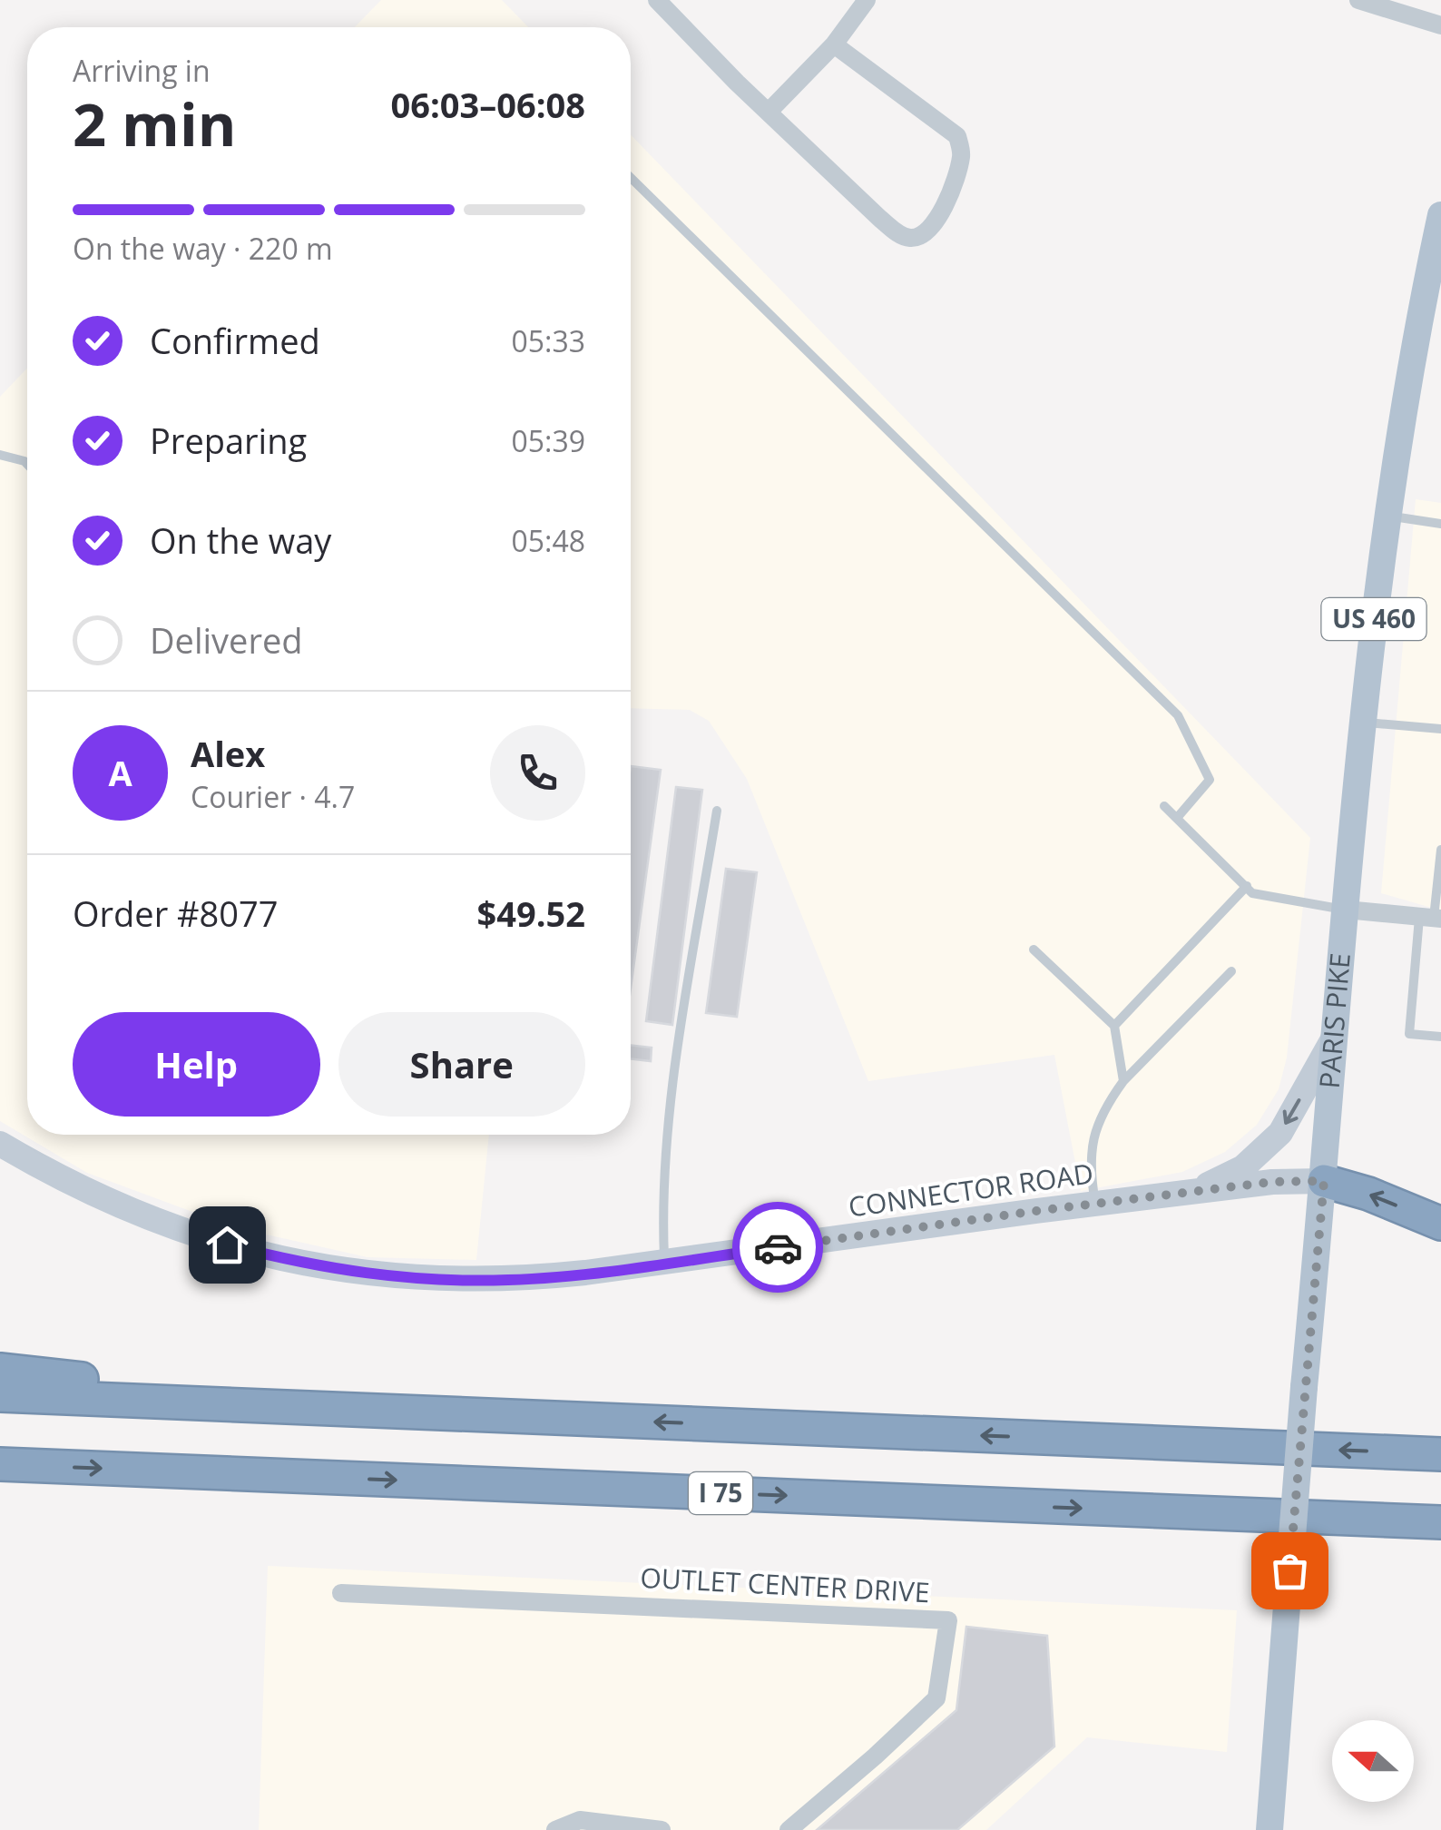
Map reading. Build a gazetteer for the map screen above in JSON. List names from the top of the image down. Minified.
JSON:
{"streets":{"highway":["I 75"],"main road":["US 460","PARIS PIKE","CONNECTOR ROAD"],"street":["OUTLET CENTER DRIVE"]},"crossings":[["PARIS PIKE","CONNECTOR ROAD"]],"north":"left","page":{"heading":["2 min","Arriving in","06:03–06:08"],"panel":["Alex","Courier · 4.7","Order #8077","$49.52"],"bar":"On the way · 220 m","list":[["Confirmed","05:33"],["Preparing","05:39"],["On the way","05:48"],"Delivered"],"round":"A","buttons":["Help","Share"]}}
